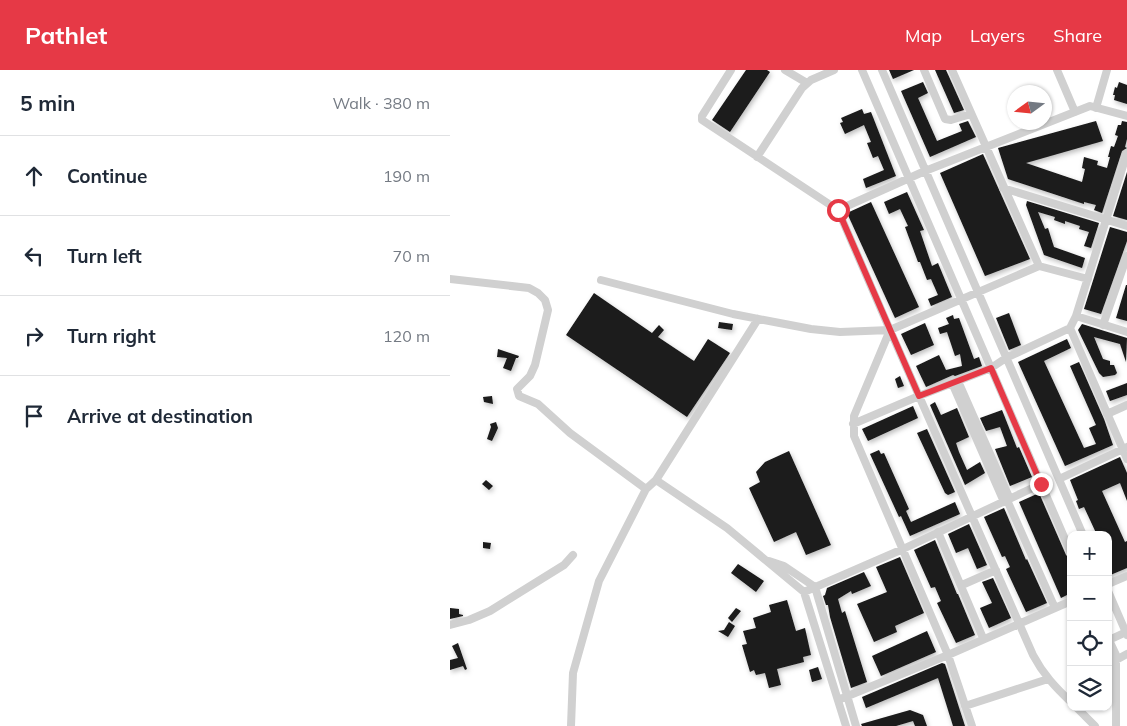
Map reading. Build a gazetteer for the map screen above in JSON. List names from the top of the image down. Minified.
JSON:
{"north":"left","page":{"header":"Pathlet","nav":["Map","Layers","Share"],"heading":["5 min","Walk · 380 m"],"list":[["Continue","190 m"],["Turn left","70 m"],["Turn right","120 m"],"Arrive at destination"],"map_buttons":["+","−"]}}
